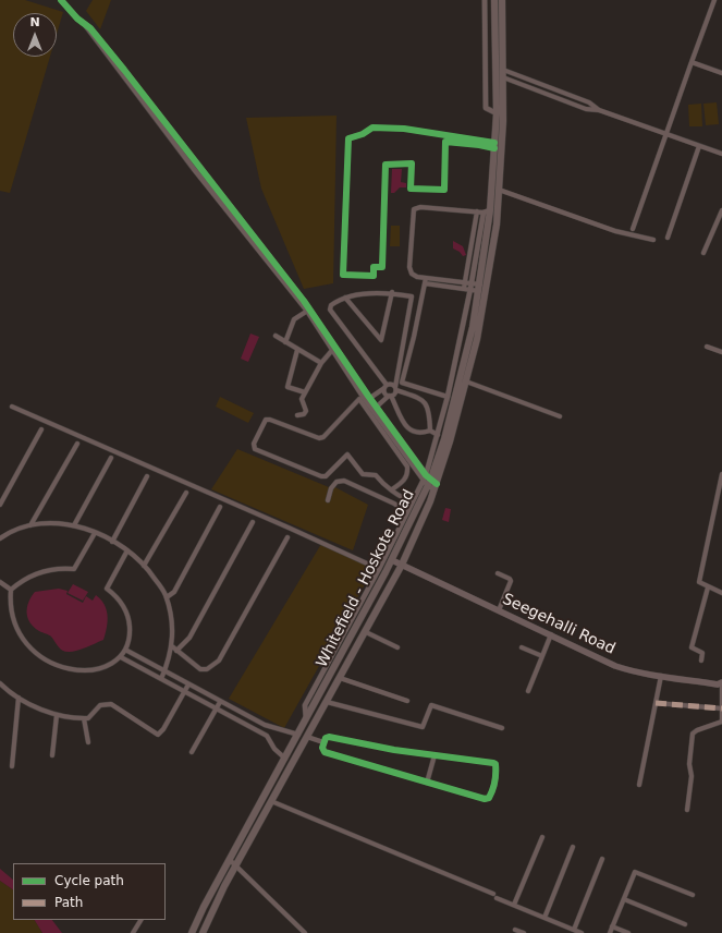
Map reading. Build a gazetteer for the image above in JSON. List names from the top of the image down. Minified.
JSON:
{"streets":{"main road":["Whitefield - Hoskote Road","Seegehalli Road"]},"crossings":[["Whitefield - Hoskote Road","Seegehalli Road"]],"legend":["Cycle path","Path"],"north":"top"}
